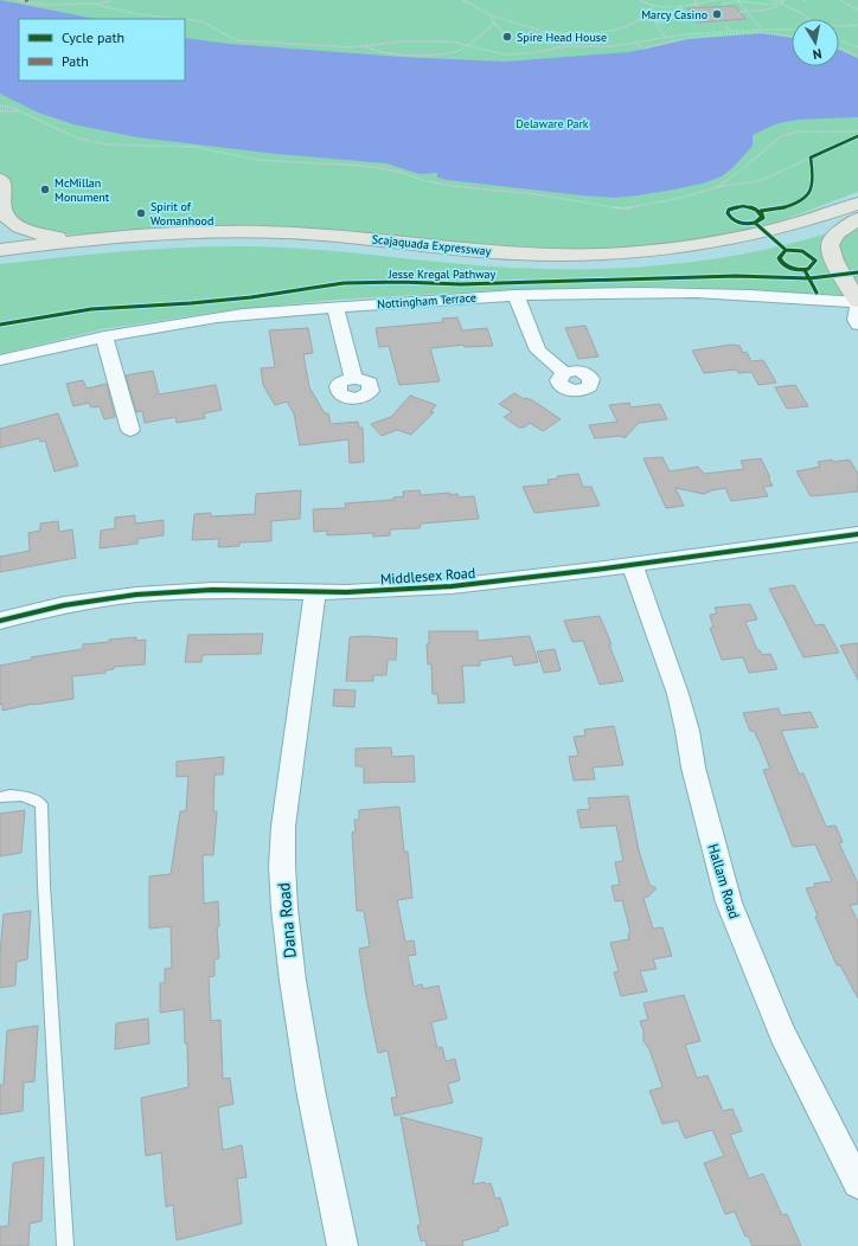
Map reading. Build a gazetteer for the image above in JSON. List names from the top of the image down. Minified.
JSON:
{"streets":{"highway":["Scajaquada Expressway"],"street":["Nottingham Terrace","Middlesex Road","Hallam Road","Dana Road"],"cycle path":["Jesse Kregal Pathway"]},"crossings":[["Middlesex Road","Hallam Road"],["Middlesex Road","Dana Road"]],"parks":["Delaware Park"],"places":["Marcy Casino","Spire Head House","McMillan Monument","Spirit of Womanhood"],"legend":["Cycle path","Path"],"north":"bottom"}
